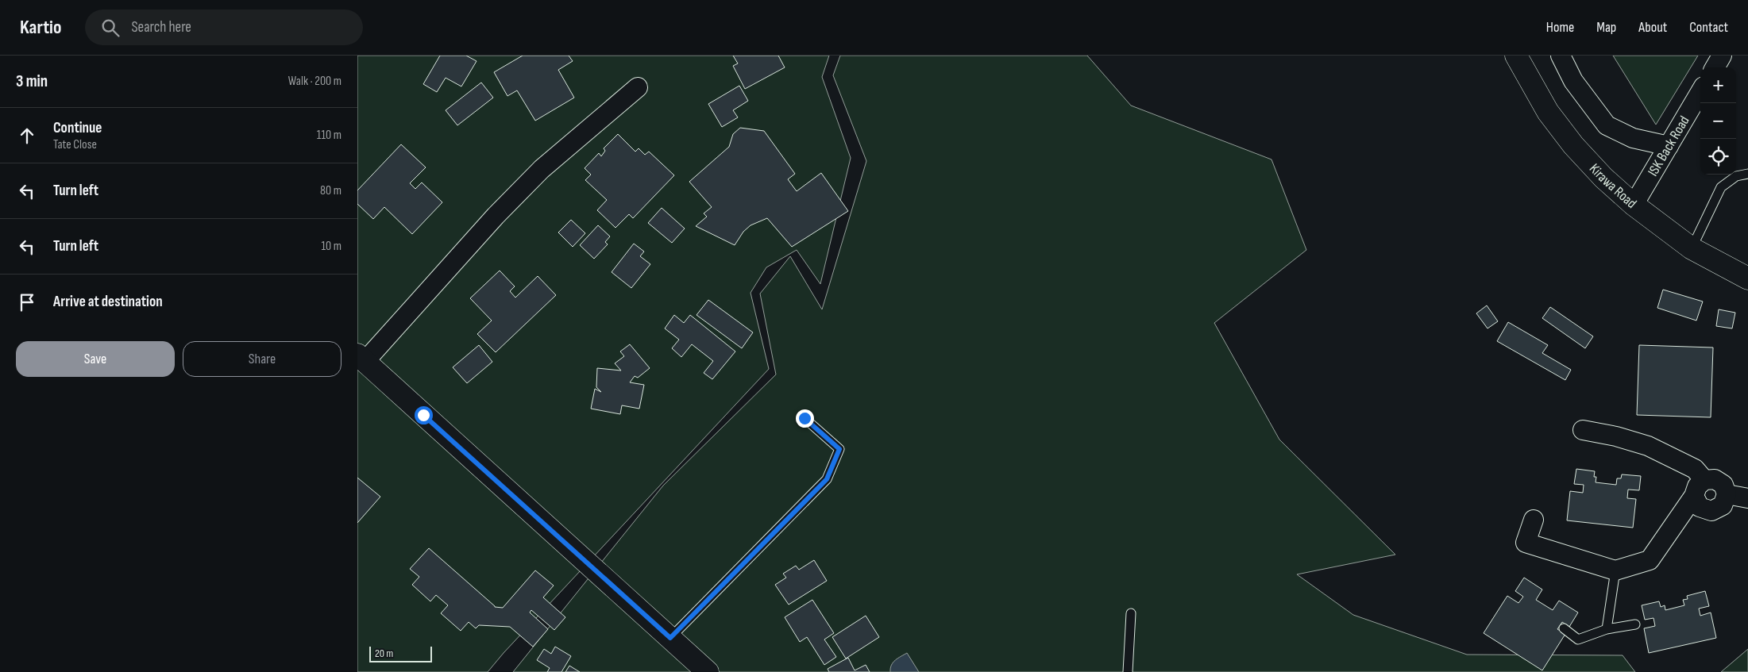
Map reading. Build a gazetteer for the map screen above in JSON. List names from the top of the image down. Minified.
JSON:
{"streets":{"street":["ISK Back Road","Kirawa Road"]},"crossings":[["ISK Back Road","Kirawa Road"]],"scale_bar":"20 m","page":{"header":"Kartio","search":"Search here","nav":["Home","Map","About","Contact"],"heading":["3 min","Walk · 200 m"],"map_buttons":["+","−"],"list":[["Continue","Tate Close","110 m"],["Turn left","80 m"],["Turn left","10 m"],"Arrive at destination"],"buttons":["Save","Share"],"scale":"20 m"}}
